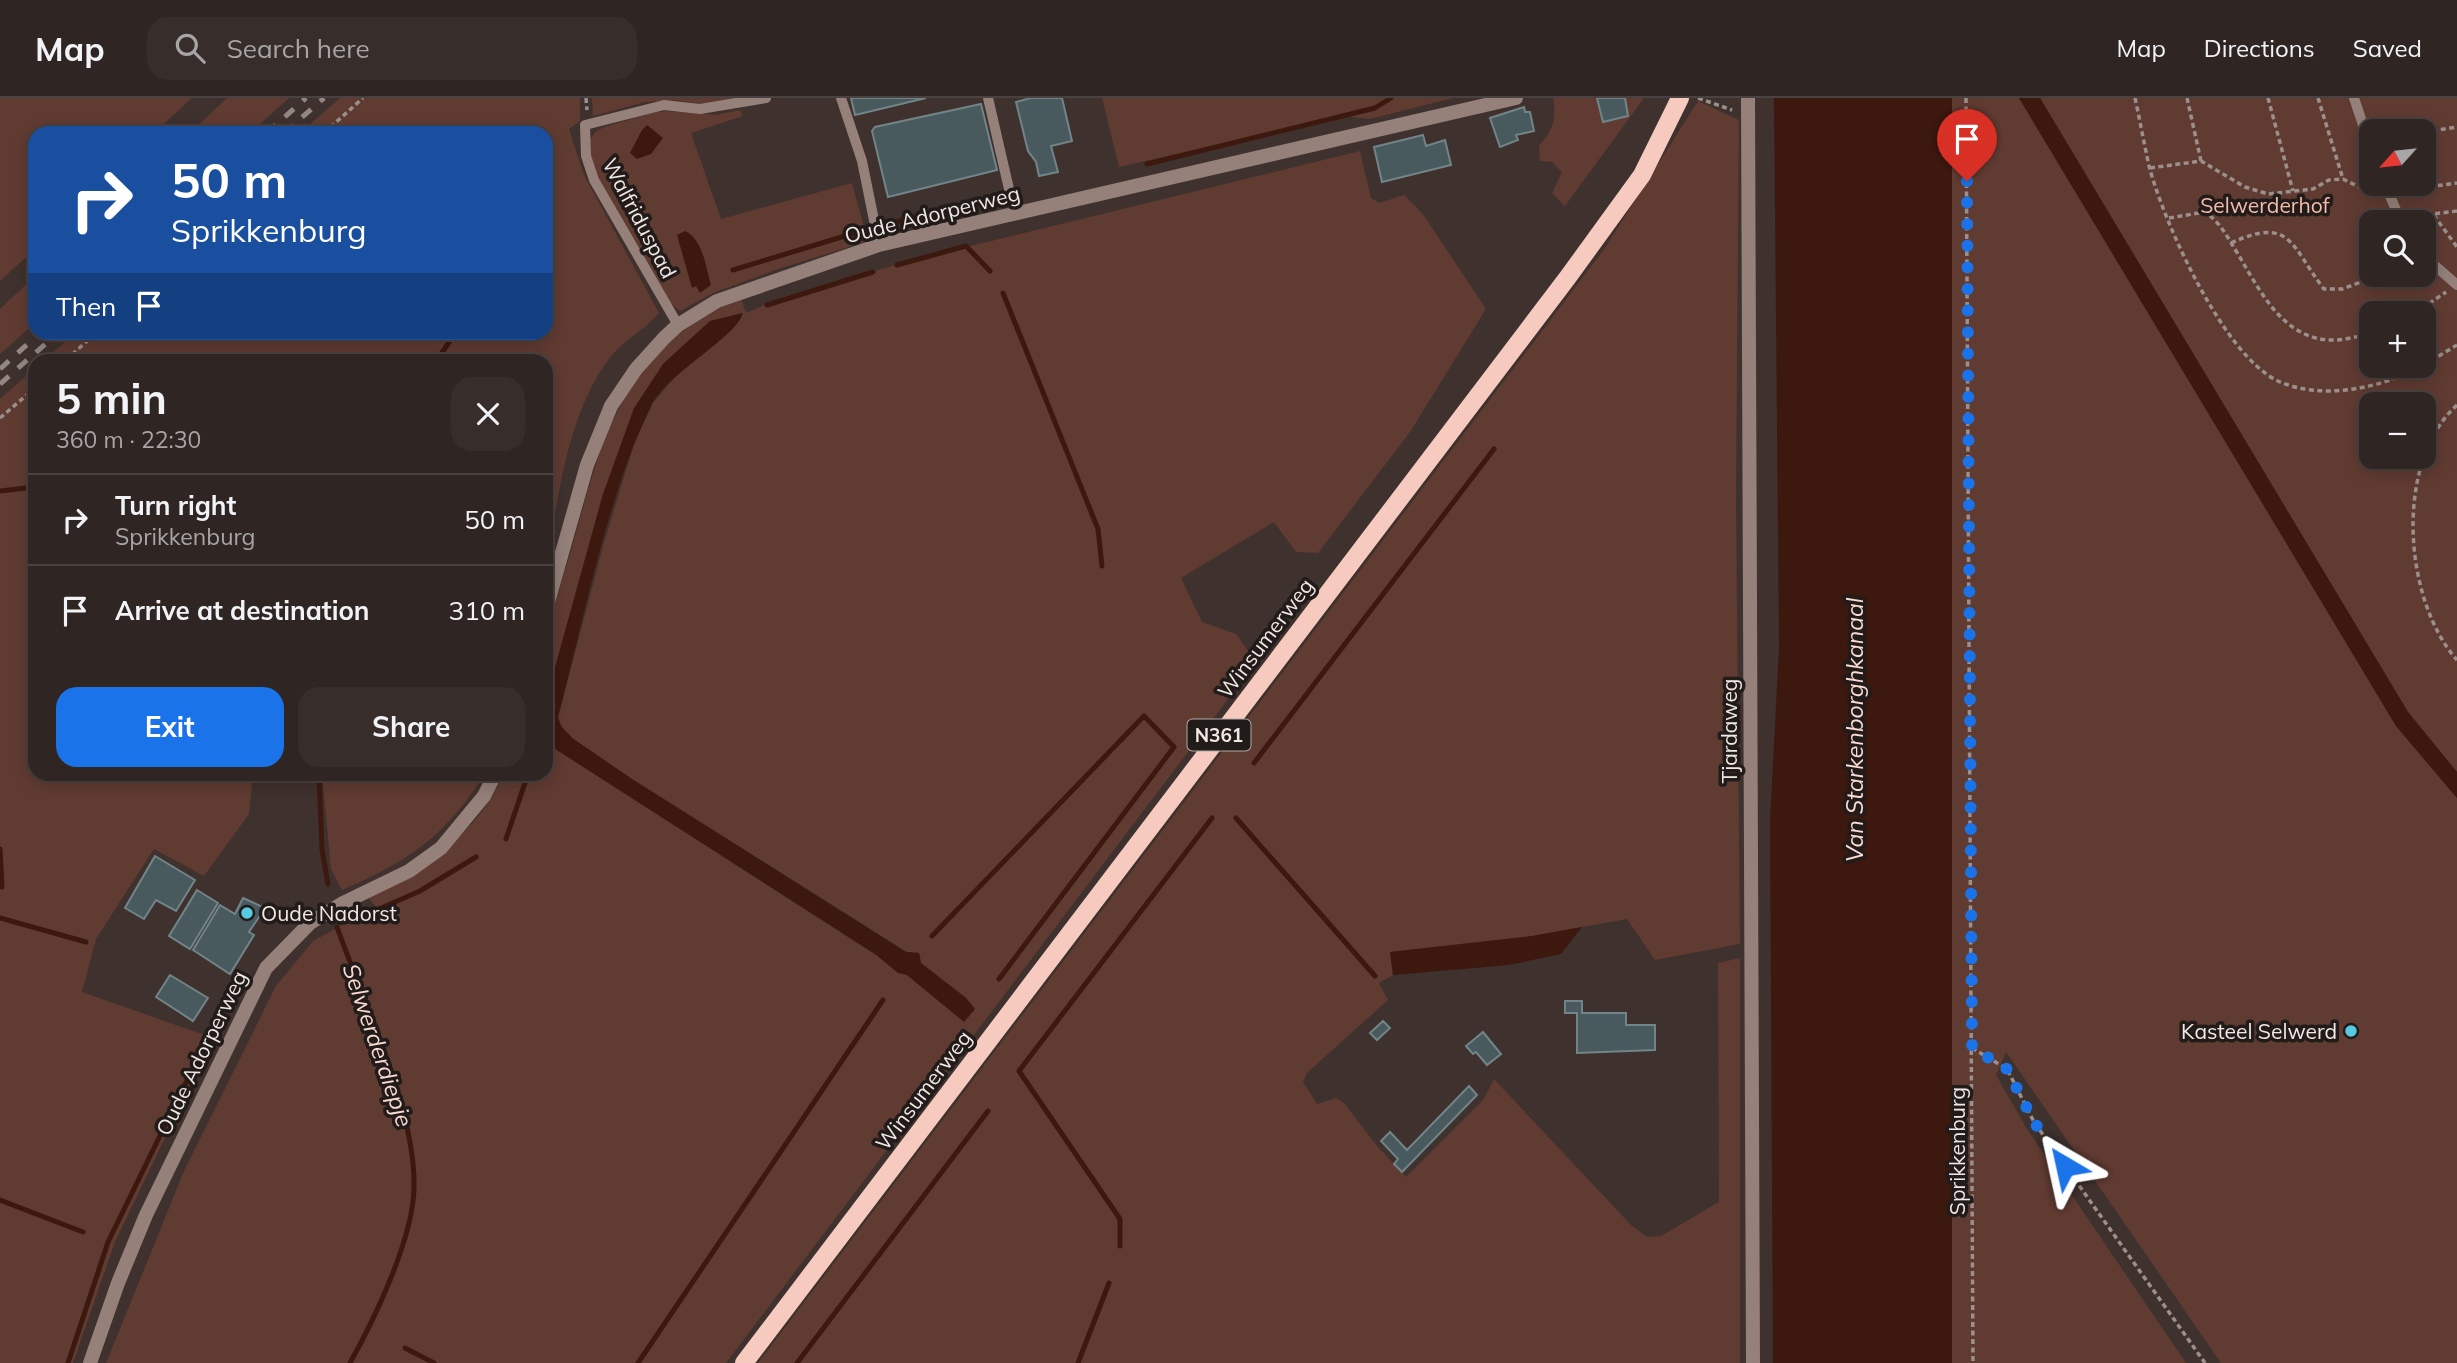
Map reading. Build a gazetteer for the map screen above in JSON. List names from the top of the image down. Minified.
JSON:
{"streets":{"main road":["Winsumerweg","N361"],"street":["Oude Adorperweg","Tjardaweg"],"lane":["Walfriduspad"],"path":["Sprikkenburg"]},"crossings":[["Oude Adorperweg","Walfriduspad"]],"water":["Van Starkenborghkanaal","Selwerderdiepje"],"parks":["Selwerderhof"],"places":["Oude Nadorst","Kasteel Selwerd"],"north":"bottom left","page":{"header":"Map","search":"Search here","nav":["Map","Directions","Saved"],"map_buttons":["+","−"],"turn":["50 m","Sprikkenburg"],"then":"Then","heading":["5 min","360 m · 22:30"],"list":[{"name":"Turn right","note":"Sprikkenburg","value":"50 m"},{"name":"Arrive at destination","value":"310 m"}],"buttons":["Exit","Share"]}}
